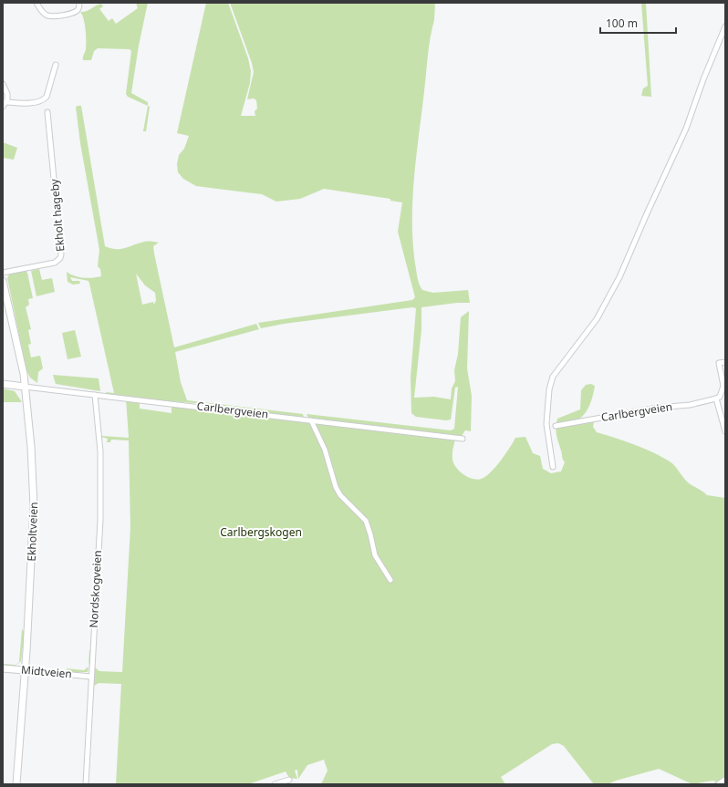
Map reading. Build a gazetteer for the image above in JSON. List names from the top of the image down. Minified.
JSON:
{"streets":{"street":["Ekholt hageby","Carlbergveien","Ekholtveien","Nordskogveien","Midtveien"]},"crossings":[["Carlbergveien","Ekholtveien"],["Carlbergveien","Nordskogveien"],["Ekholtveien","Midtveien"],["Nordskogveien","Midtveien"]],"parks":["Carlbergskogen"],"scale_bar":"100 m"}
